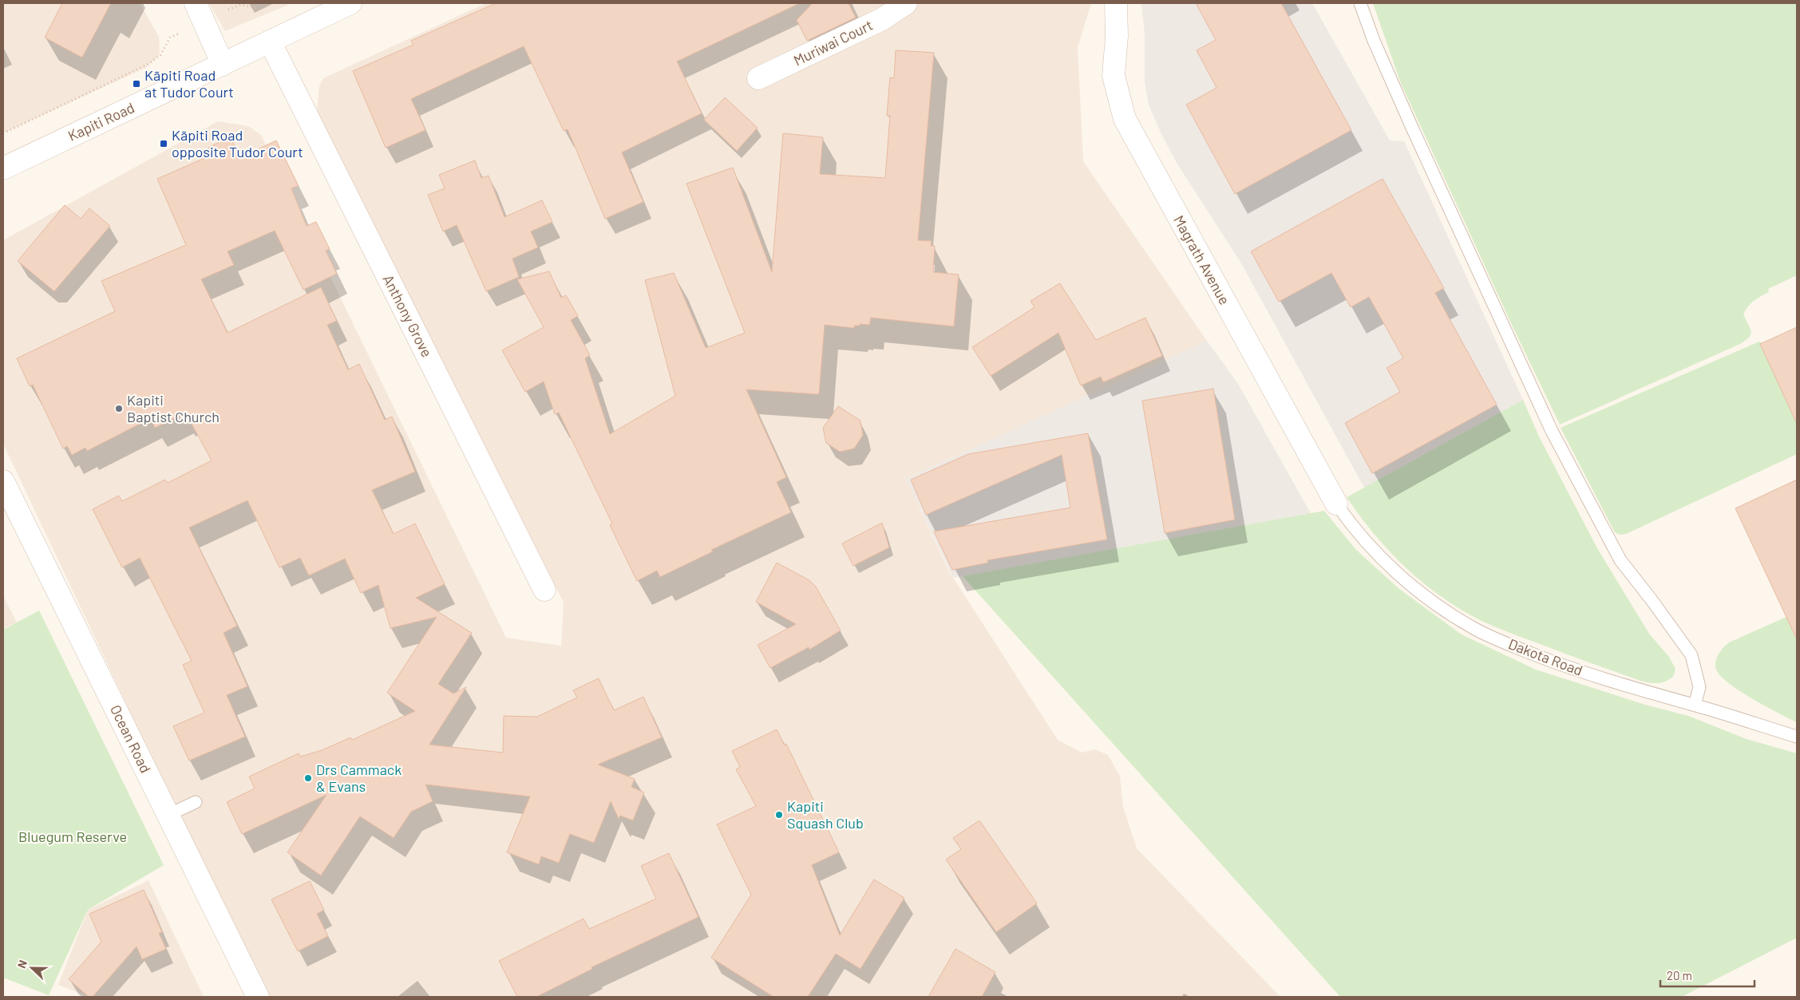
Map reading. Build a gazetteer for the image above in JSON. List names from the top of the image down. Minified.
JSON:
{"streets":{"street":["Muriwai Court","Kapiti Road","Magrath Avenue","Anthony Grove","Ocean Road"],"lane":["Dakota Road"]},"crossings":[["Kapiti Road","Anthony Grove"],["Magrath Avenue","Dakota Road"]],"parks":["Bluegum Reserve"],"places":{"transit":["Kāpiti Road at Tudor Court","Kāpiti Road opposite Tudor Court"],"other":["Kapiti Baptist Church","Drs Cammack & Evans","Kapiti Squash Club"]},"scale_bar":"20 m","north":"left"}
